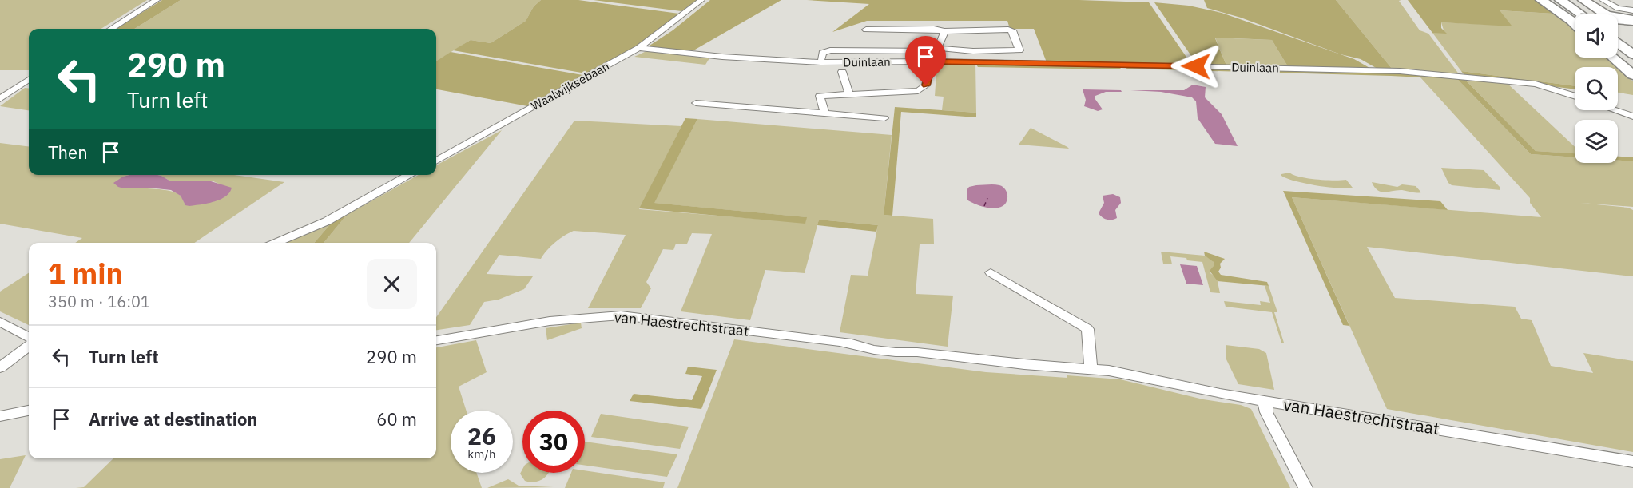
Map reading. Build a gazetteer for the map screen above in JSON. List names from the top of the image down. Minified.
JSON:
{"streets":{"street":["Duinlaan","Waalwijksebaan","van Haestrechtstraat"]},"crossings":[["Duinlaan","Waalwijksebaan"]],"page":{"turn":["290 m","Turn left"],"then":"Then","heading":["1 min","350 m · 16:01"],"list":[{"name":"Turn left","value":"290 m"},{"name":"Arrive at destination","value":"60 m"}],"speed":"26 km/h","limit":"30"}}
